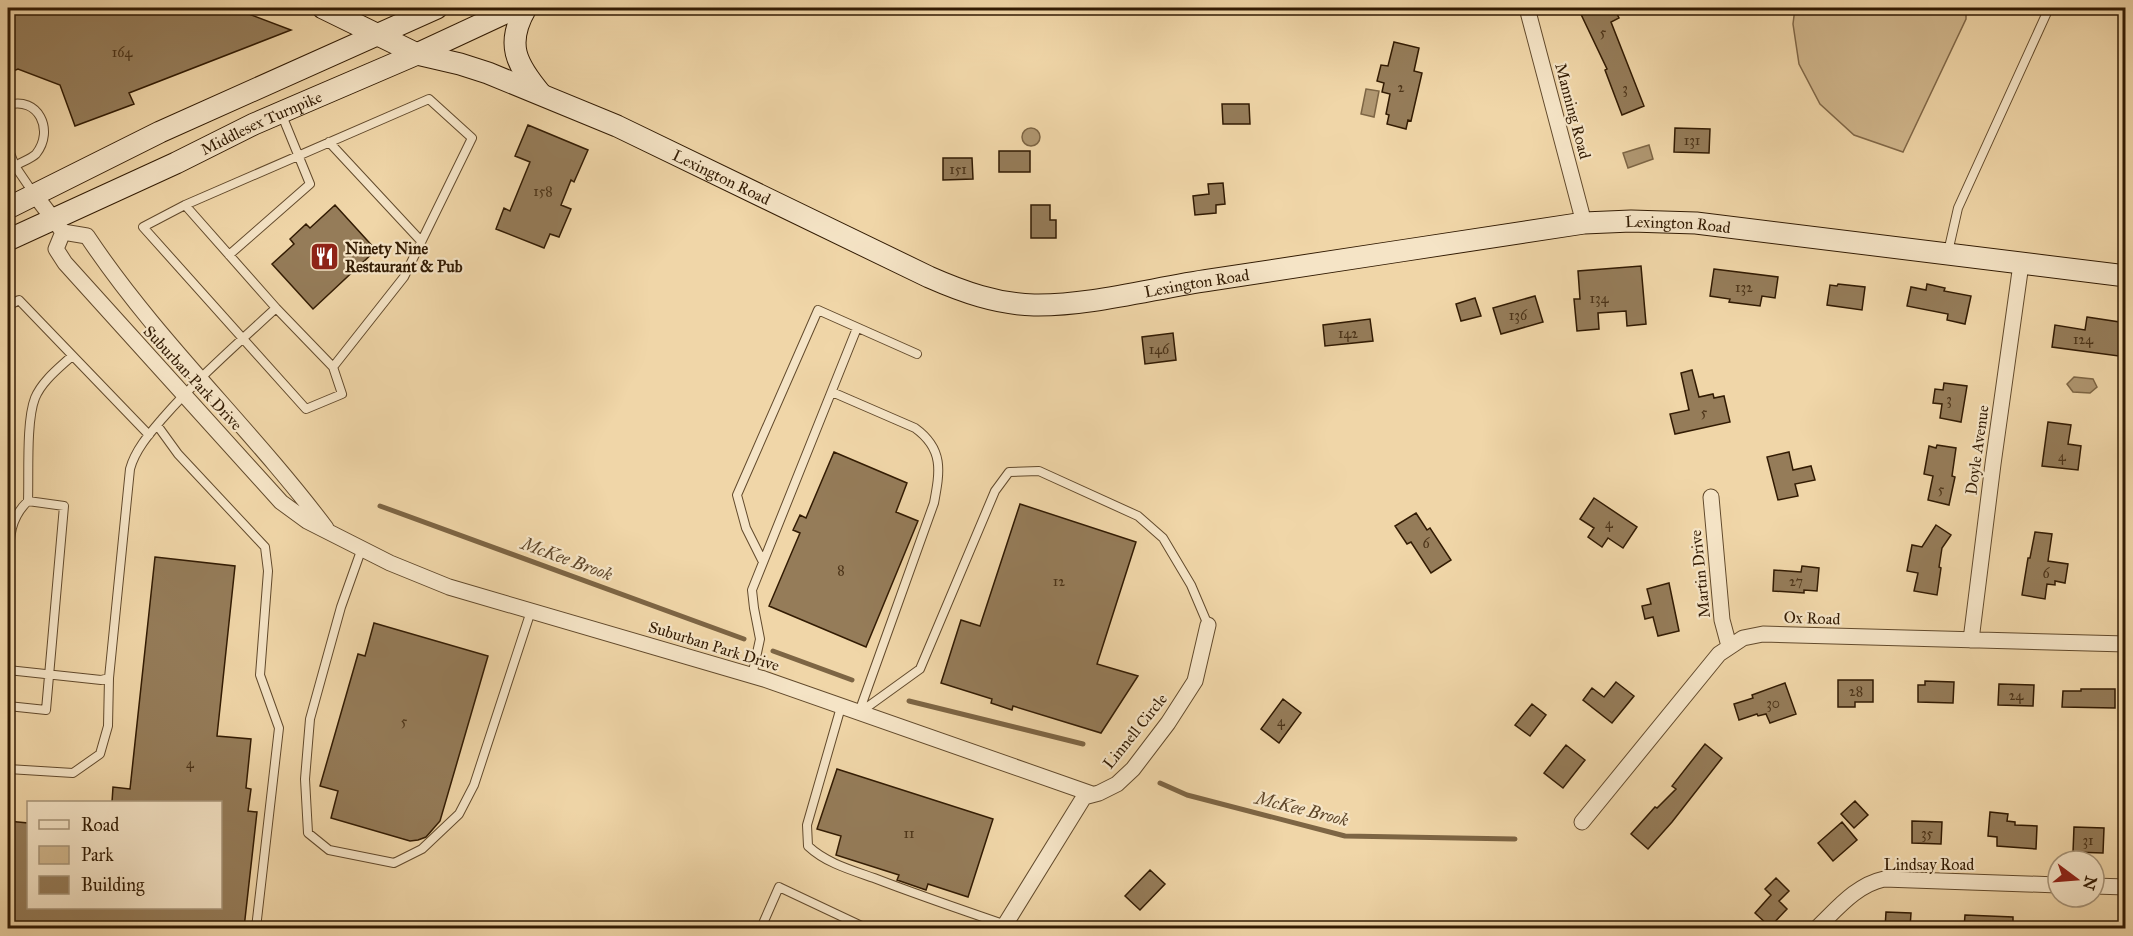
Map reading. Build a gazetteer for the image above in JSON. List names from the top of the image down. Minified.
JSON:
{"streets":{"street":["Manning Road","Middlesex Turnpike","Lexington Road","Suburban Park Drive","Doyle Avenue","Martin Drive","Ox Road","Linnell Circle","Lindsay Road"]},"crossings":[["Manning Road","Lexington Road"],["Middlesex Turnpike","Lexington Road"],["Middlesex Turnpike","Suburban Park Drive"],["Lexington Road","Doyle Avenue"],["Suburban Park Drive","Linnell Circle"],["Doyle Avenue","Ox Road"],["Martin Drive","Ox Road"]],"water":["McKee Brook"],"places":{"restaurant":["Ninety Nine Restaurant & Pub"]},"house_numbers":["5","164","2","3","131","151","158","132","134","136","142","124","146","3","5","4","5","4","6","8","6","12","27","28","24","30","5","4","4","11","35","31"],"legend":["Road","Park","Building"],"north":"right"}
